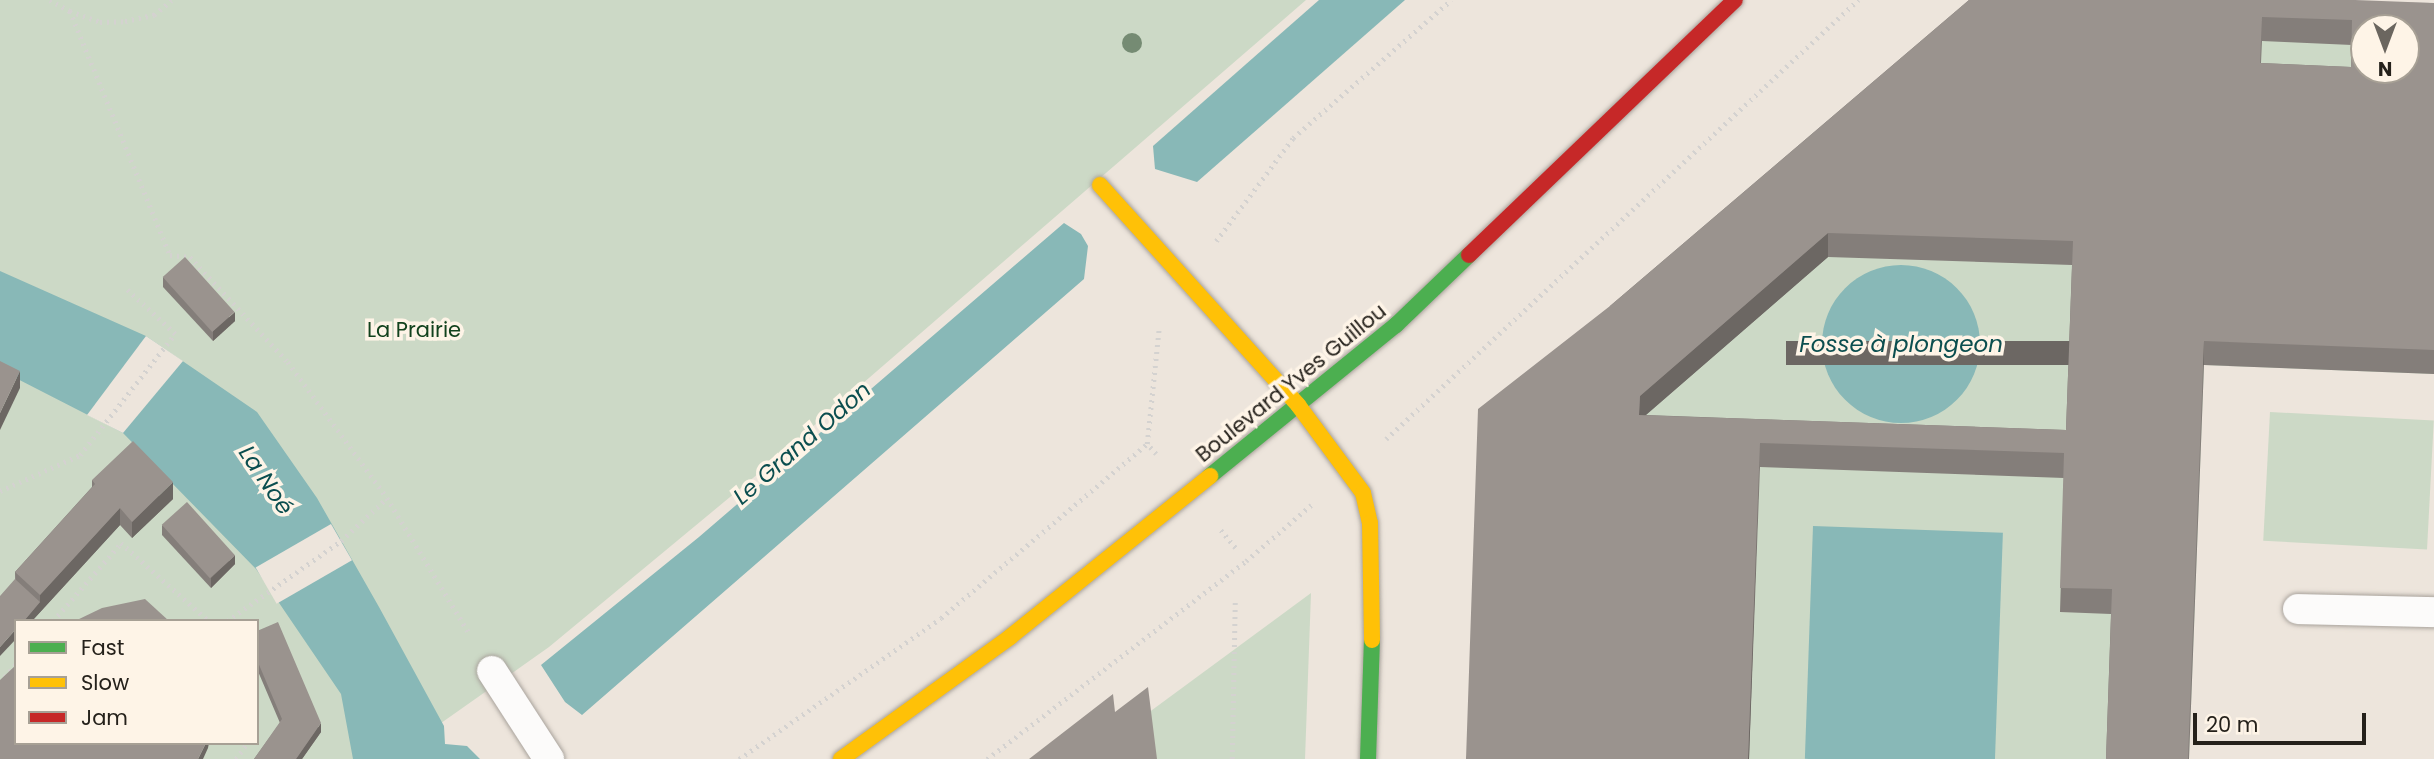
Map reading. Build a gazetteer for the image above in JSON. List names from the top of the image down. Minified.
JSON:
{"streets":{"main road":["Boulevard Yves Guillou"]},"water":["Fosse à plongeon","Le Grand Odon","La Noé"],"parks":["La Prairie"],"legend":["Fast","Slow","Jam"],"scale_bar":"20 m","north":"bottom"}
